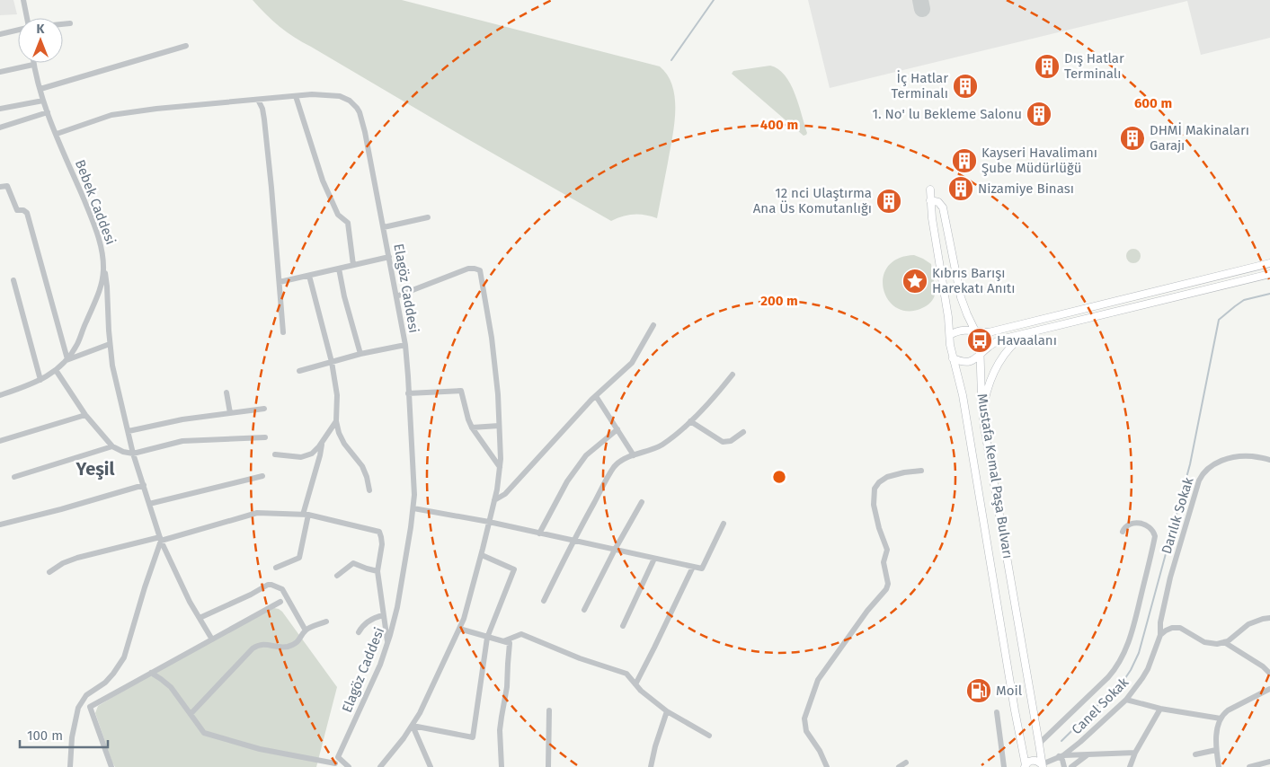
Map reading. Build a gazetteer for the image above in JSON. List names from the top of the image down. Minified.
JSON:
{"streets":{"main road":["Mustafa Kemal Paşa Bulvarı"],"street":["Bebek Caddesi","Elagöz Caddesi","Darılık Sokak","Canel Sokak"]},"crossings":[["Bebek Caddesi","Elagöz Caddesi"],["Mustafa Kemal Paşa Bulvarı","Canel Sokak"],["Darılık Sokak","Canel Sokak"]],"districts":["Yeşil"],"places":{"building":["Dış Hatlar Terminalı","İç Hatlar Terminalı","1. No' lu Bekleme Salonu","DHMİ Makinaları Garajı","Kayseri Havalimanı Şube Müdürlüğü","Nizamiye Binası","12 nci Ulaştırma Ana Üs Komutanlığı"],"place":["Kıbrıs Barışı Harekatı Anıtı"],"bus stop":["Havaalanı"],"fuel station":["Moil"]},"scale_bar":"100 m","north":"top","rings":["600 m","400 m","200 m"]}
